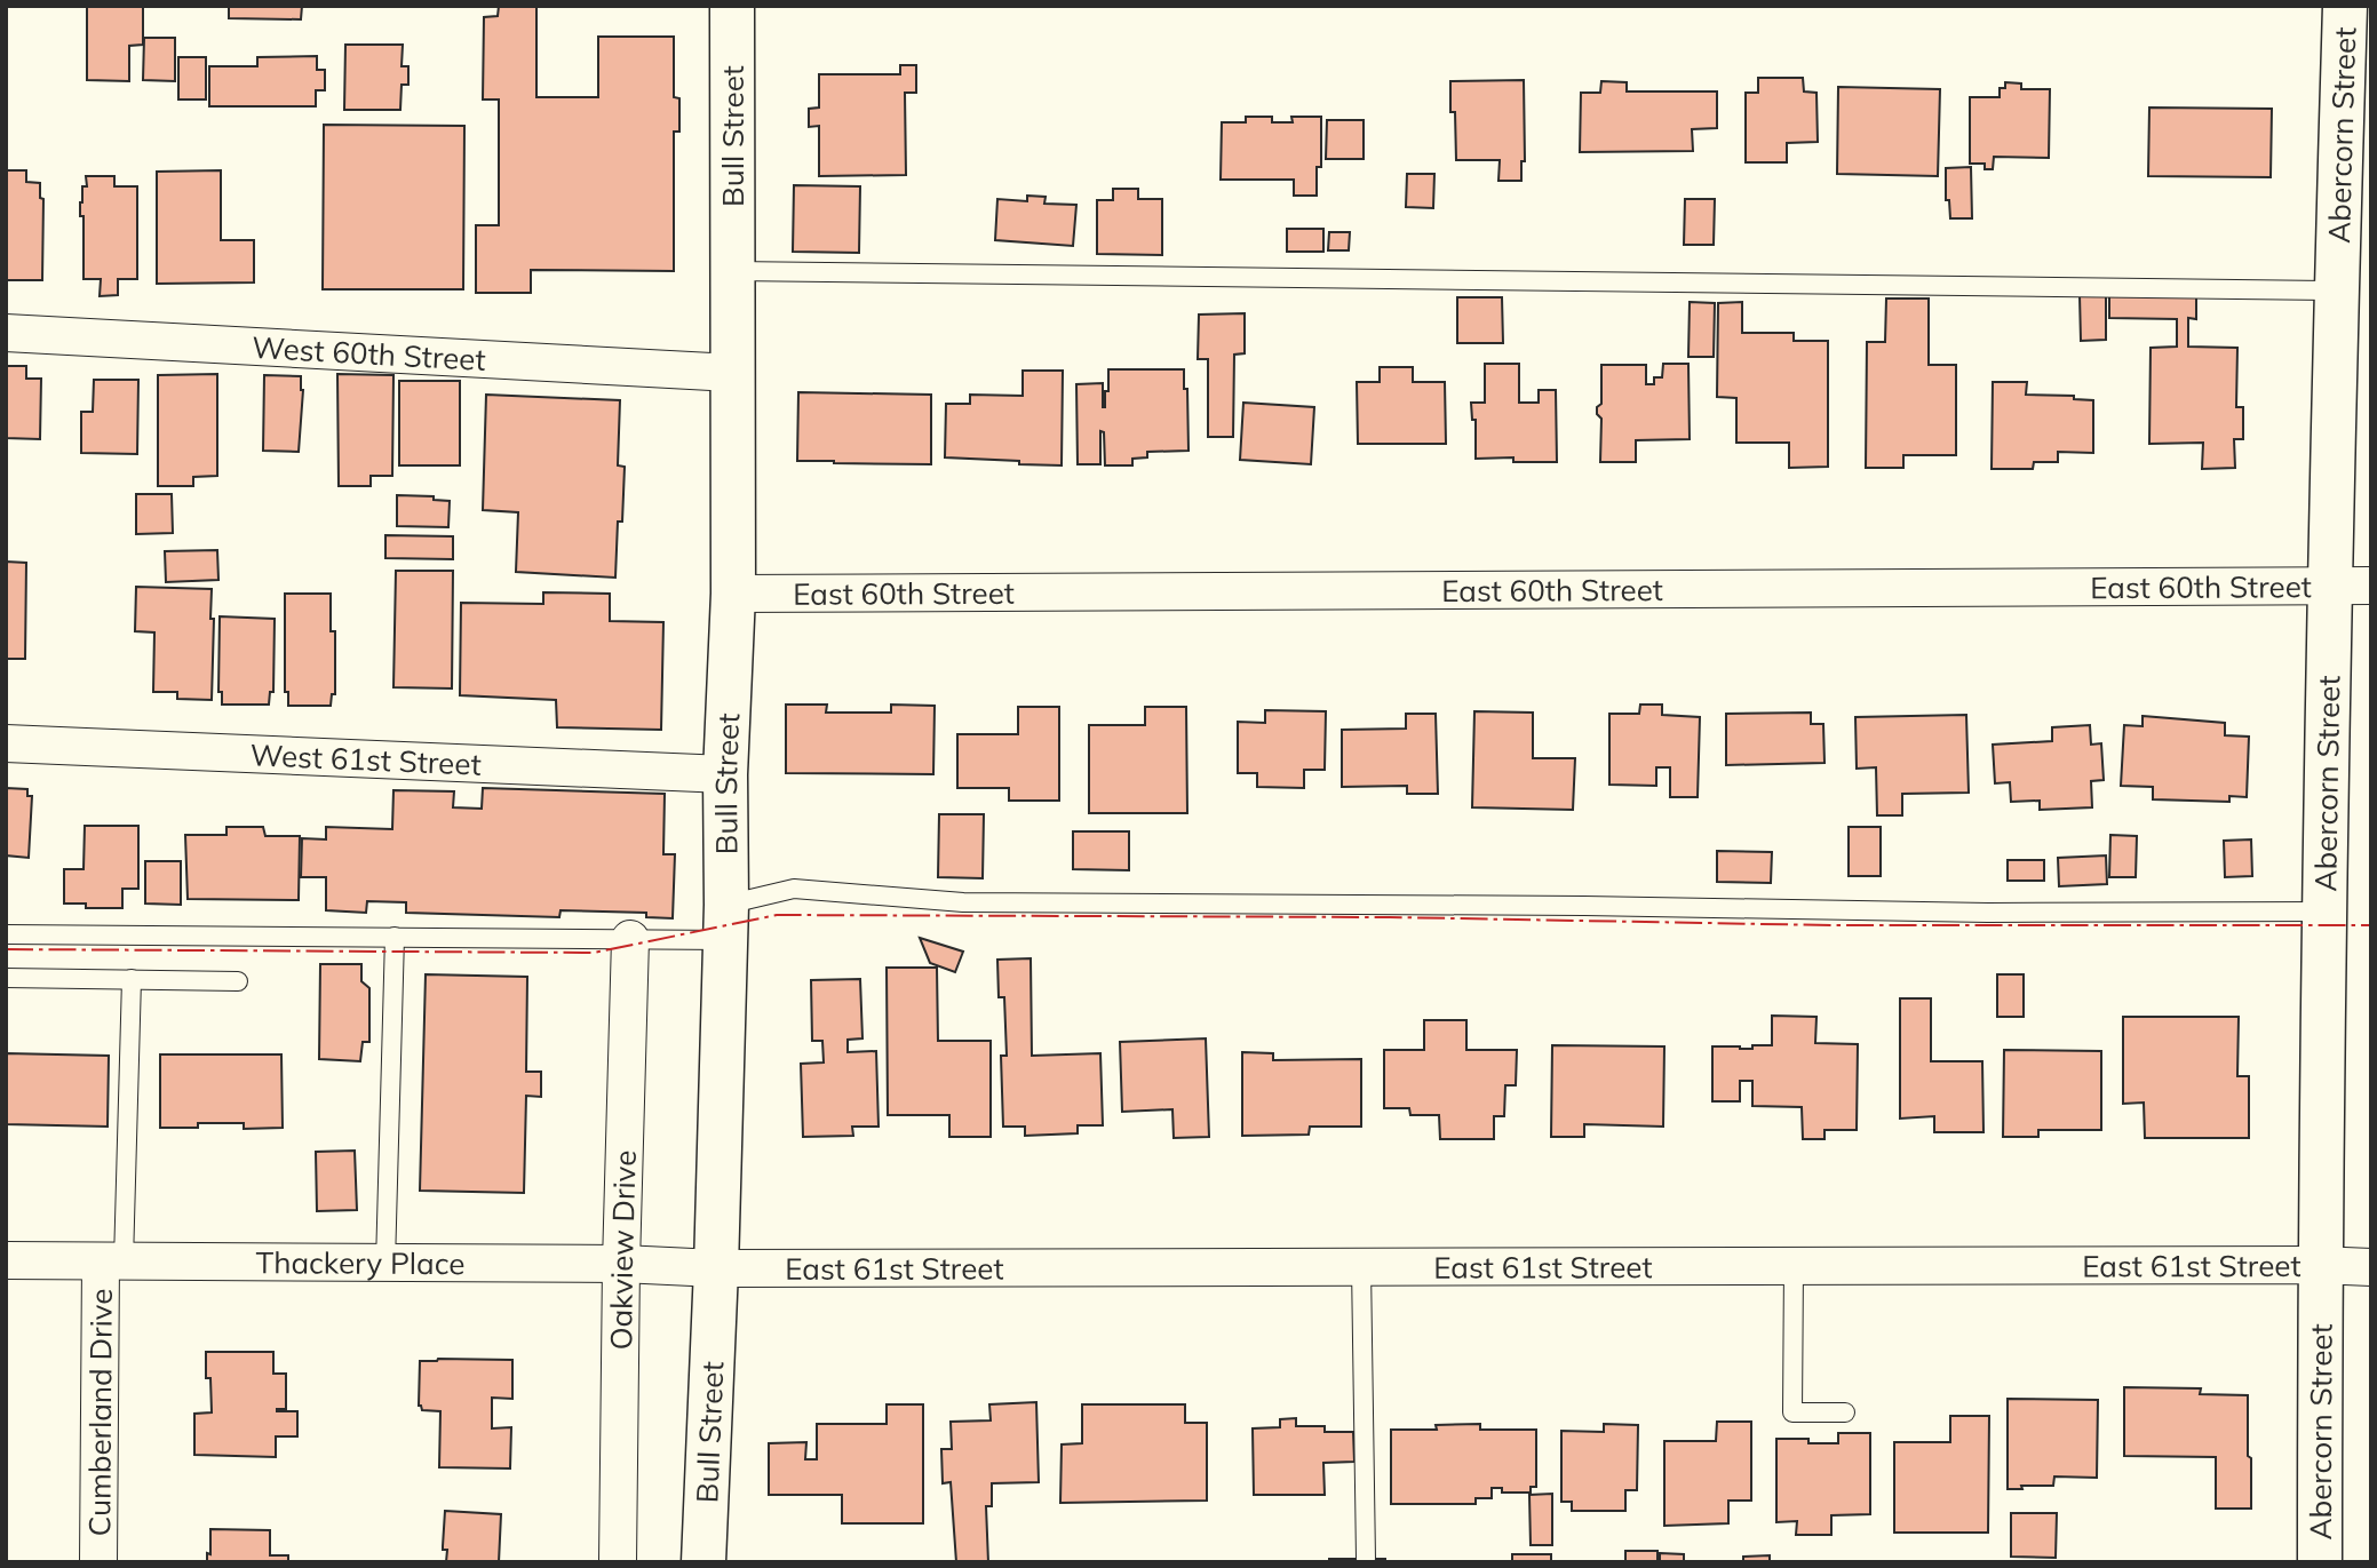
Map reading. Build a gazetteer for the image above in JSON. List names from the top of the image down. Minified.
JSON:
{"streets":{"main road":["Bull Street","Abercorn Street"],"street":["West 60th Street","East 60th Street","West 61st Street","Oakview Drive","Thackery Place","East 61st Street","Cumberland Drive"]},"crossings":[["Bull Street","West 60th Street"],["Bull Street","East 60th Street"],["Bull Street","West 61st Street"],["Bull Street","Thackery Place"],["Bull Street","East 61st Street"],["Abercorn Street","East 60th Street"],["Abercorn Street","East 61st Street"],["Oakview Drive","Thackery Place"],["Thackery Place","East 61st Street"],["Thackery Place","Cumberland Drive"]]}
